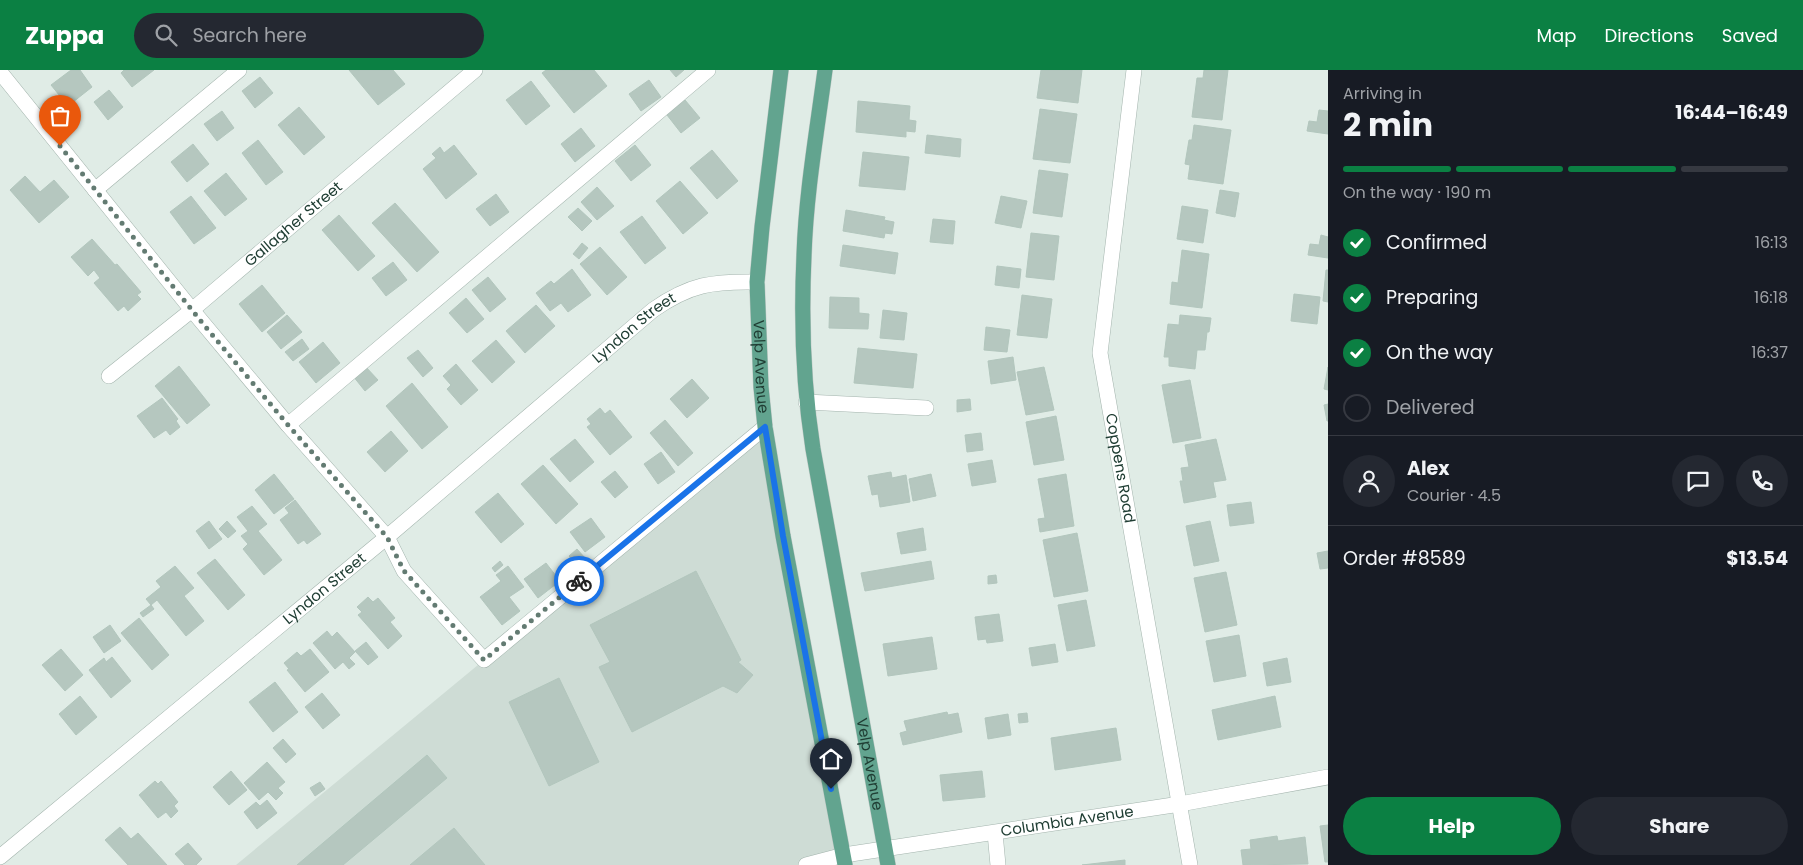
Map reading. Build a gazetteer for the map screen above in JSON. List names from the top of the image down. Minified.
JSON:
{"streets":{"main road":["Velp Avenue"],"street":["Gallagher Street","Lyndon Street","Coppens Road","Columbia Avenue"]},"crossings":[["Lyndon Street","Velp Avenue"],["Velp Avenue","Columbia Avenue"],["Coppens Road","Columbia Avenue"]],"page":{"header":"Zuppa","search":"Search here","nav":["Map","Directions","Saved"],"heading":["2 min","Arriving in","16:44–16:49"],"panel":["Alex","Courier · 4.5","Order #8589","$13.54"],"bar":"On the way · 190 m","list":[["Confirmed","16:13"],["Preparing","16:18"],["On the way","16:37"],"Delivered"],"buttons":["Help","Share"]}}
